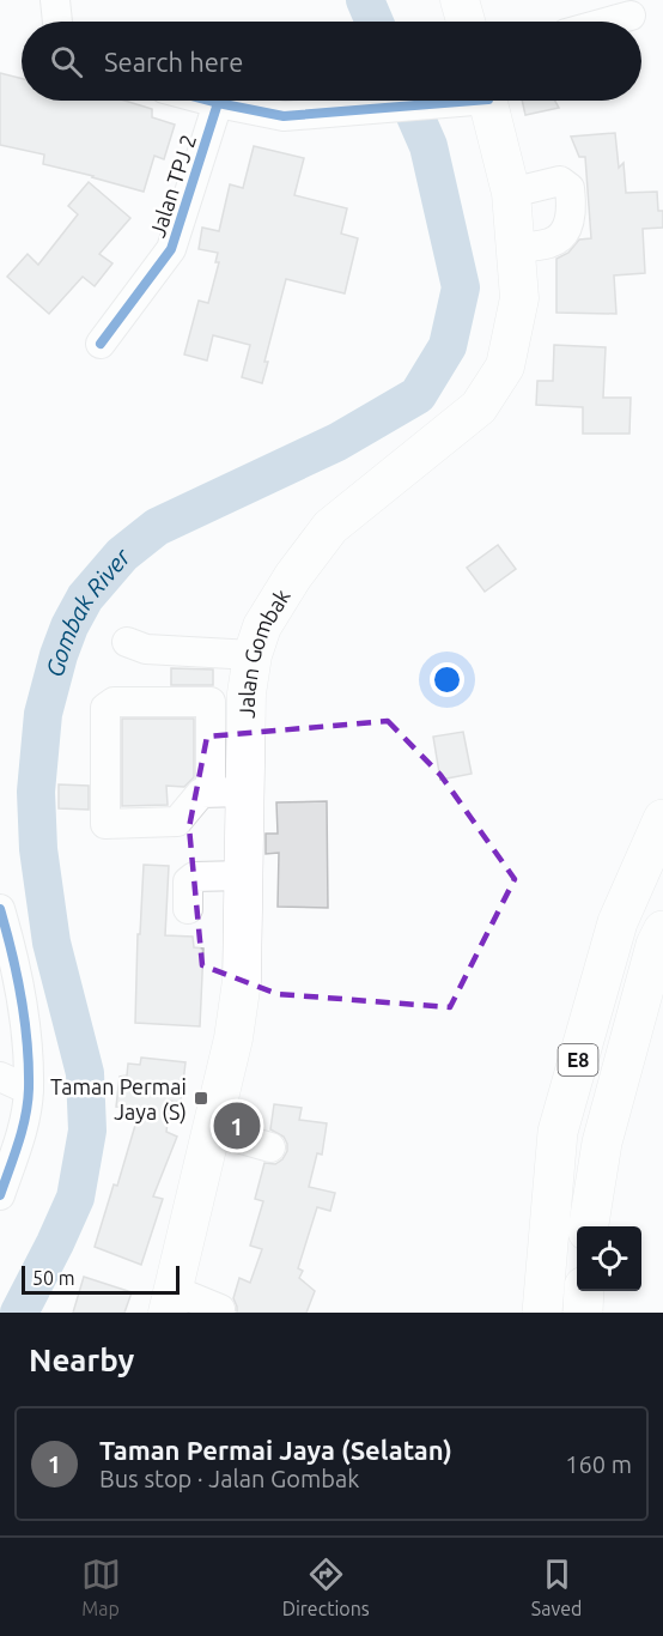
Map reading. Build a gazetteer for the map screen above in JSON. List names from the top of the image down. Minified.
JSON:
{"streets":{"highway":["E8"],"main road":["Jalan Gombak"],"street":["Jalan TPJ 2"]},"water":["Gombak River"],"places":{"transit":["Taman Permai Jaya (S)"]},"scale_bar":"50 m","page":{"search":"Search here","pins":"1","scale":"50 m","heading":"Nearby","list":[{"mark":"1","name":"Taman Permai Jaya (Selatan)","note":"Bus stop · Jalan Gombak","value":"160 m"}],"nav":["Map","Directions","Saved"]}}
